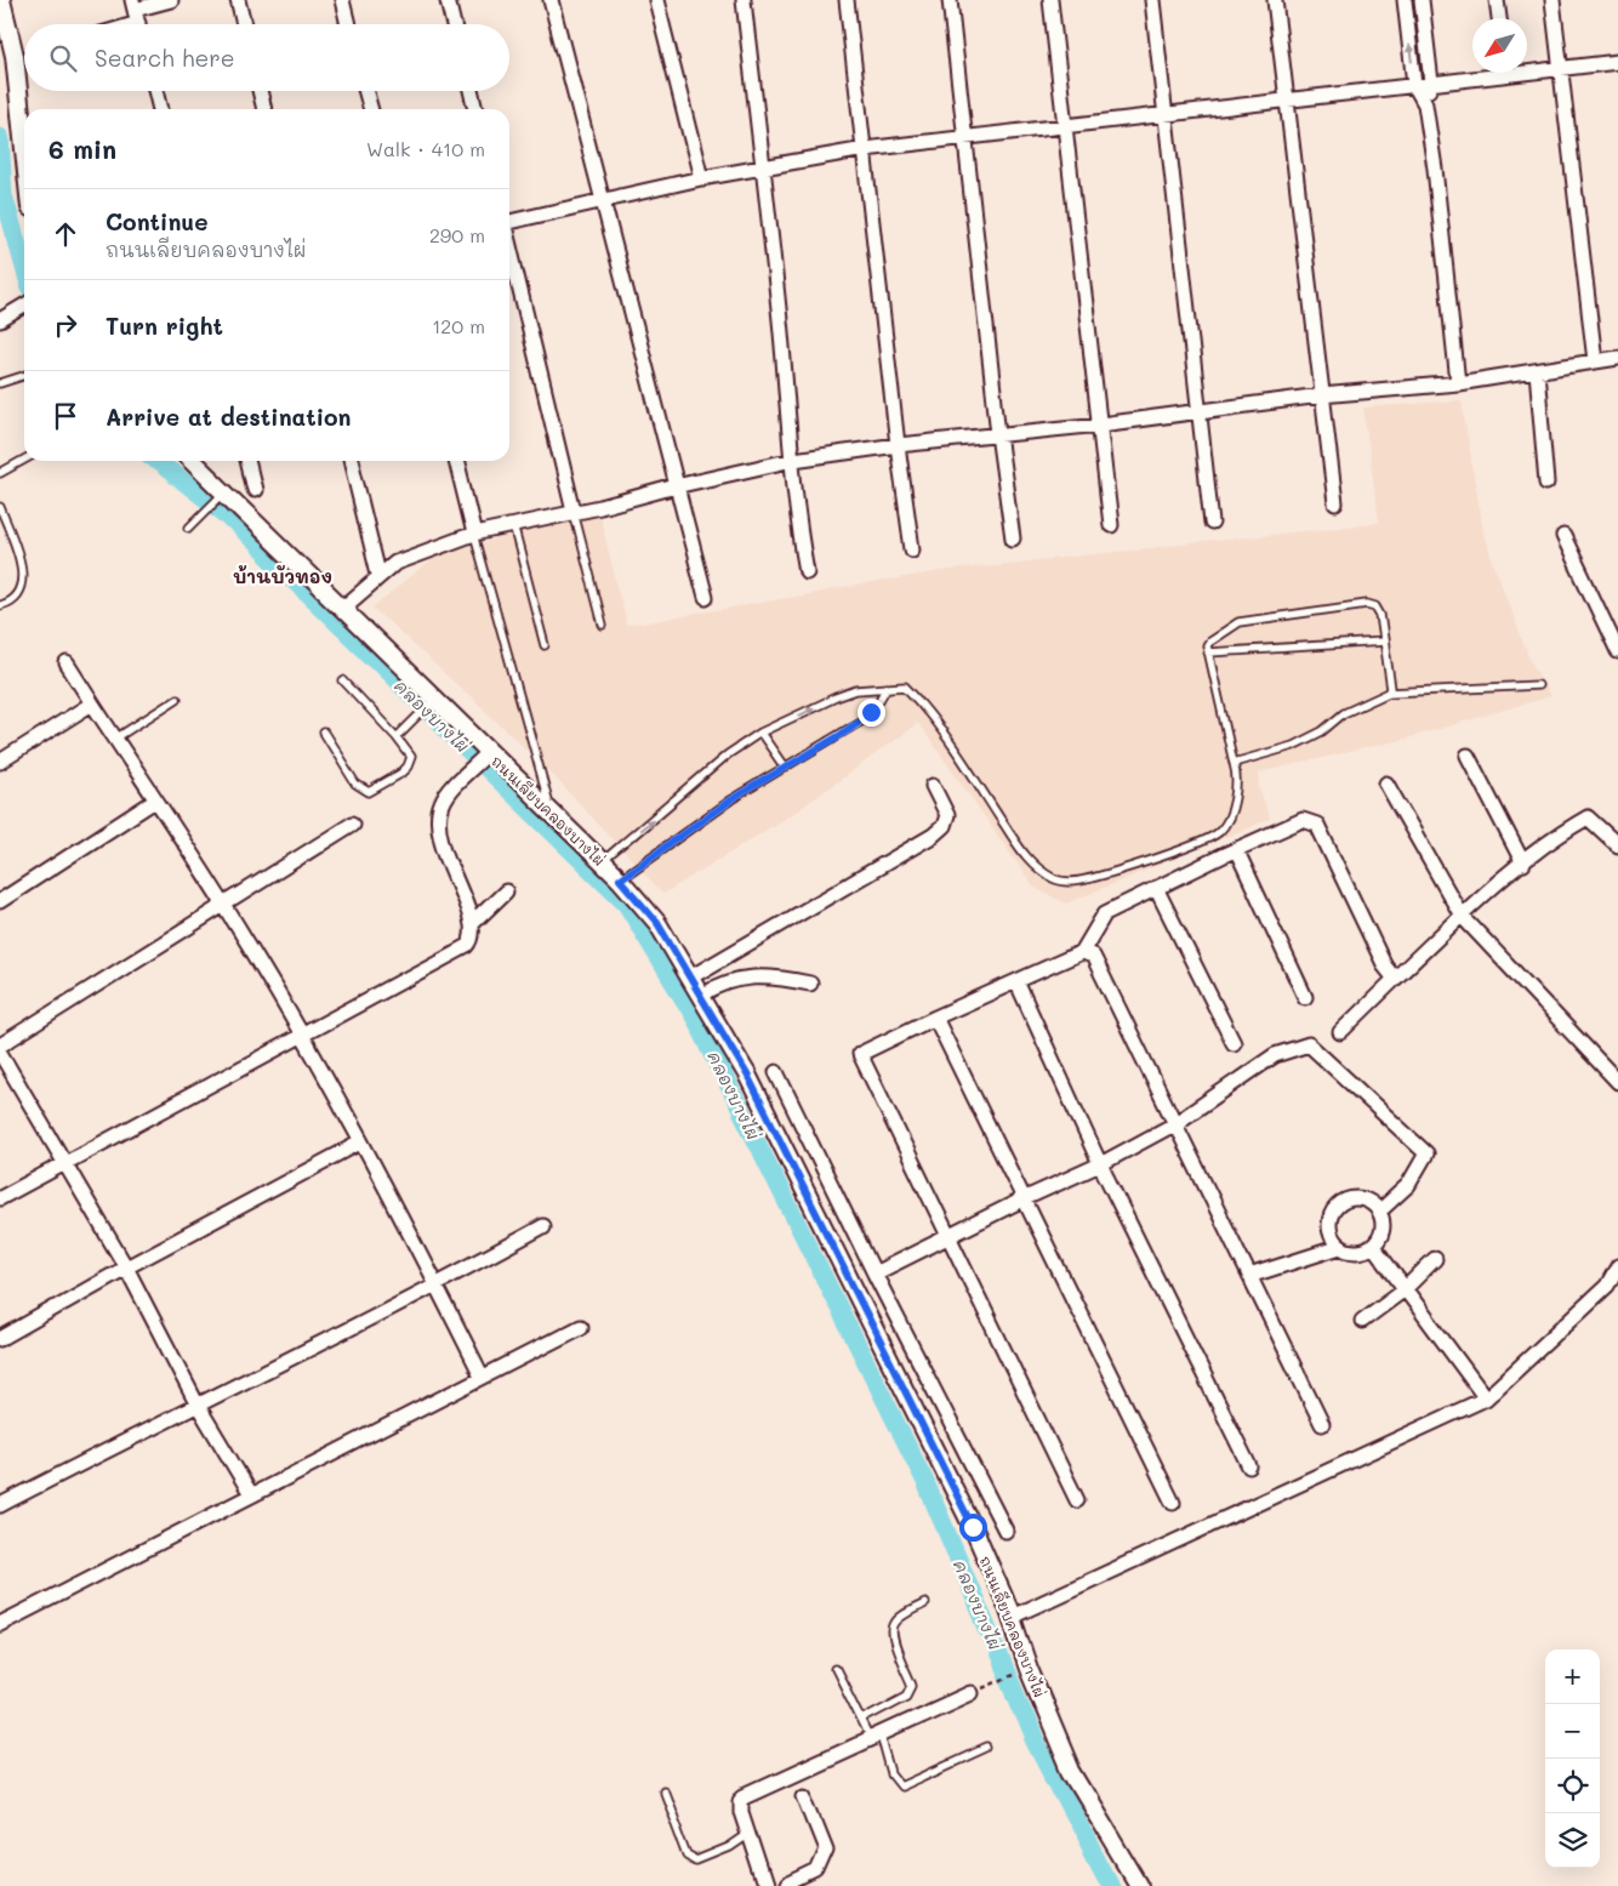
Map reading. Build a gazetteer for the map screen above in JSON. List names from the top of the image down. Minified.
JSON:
{"streets":{"street":["ถนนเลียบคลองบางไผ่"]},"districts":["บ้านบัวทอง"],"water":["คลองบางไผ่"],"north":"bottom left","page":{"search":"Search here","heading":["6 min","Walk · 410 m"],"list":[["Continue","ถนนเลียบคลองบางไผ่","290 m"],["Turn right","120 m"],"Arrive at destination"],"map_buttons":["+","−"]}}
